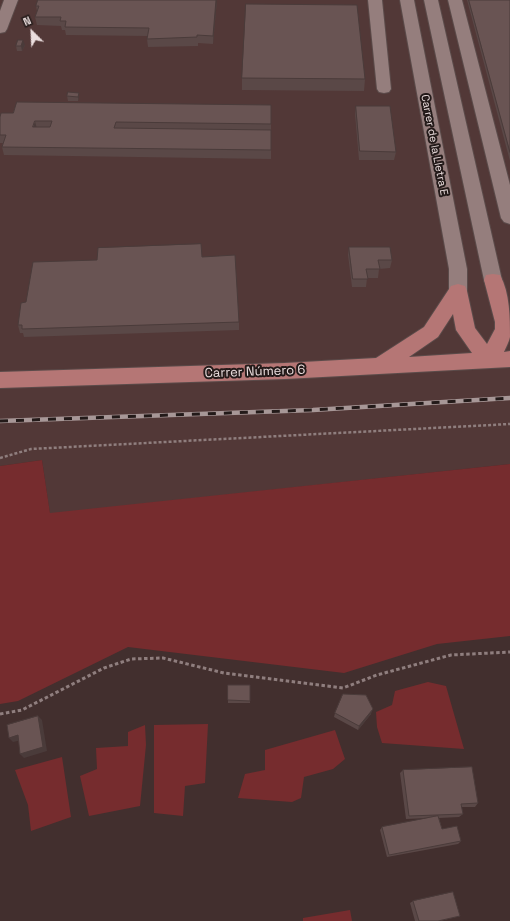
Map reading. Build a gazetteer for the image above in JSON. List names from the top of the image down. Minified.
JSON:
{"streets":{"main road":["Carrer Número 6"],"street":["Carrer de la Lletra E"]},"north":"top left"}
